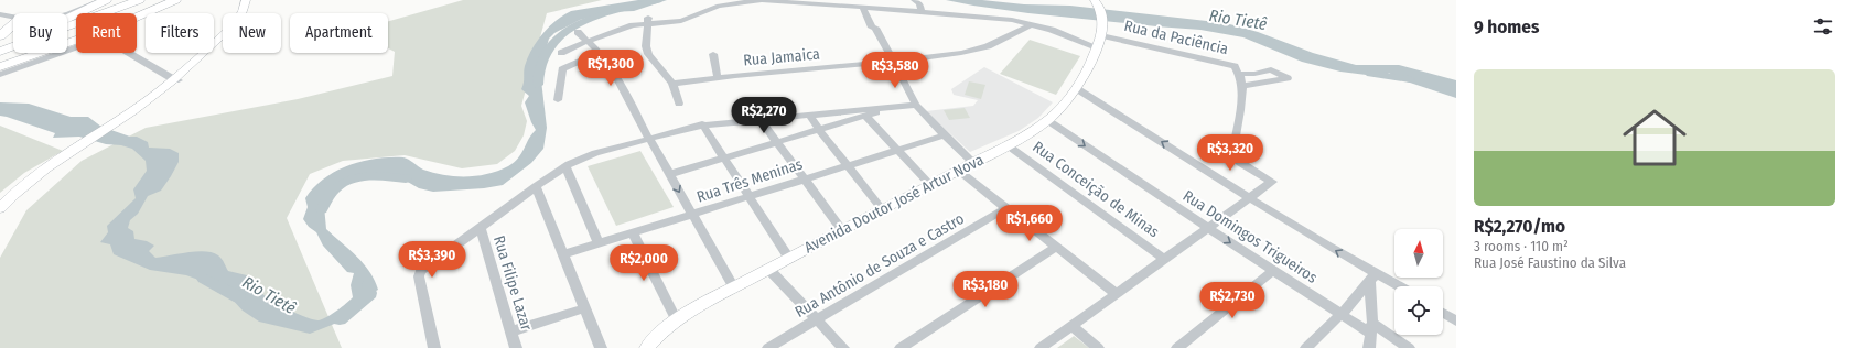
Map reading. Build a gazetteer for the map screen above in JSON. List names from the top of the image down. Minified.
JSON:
{"streets":{"main road":["Avenida Doutor José Artur Nova"],"street":["Rua da Paciência","Rua Jamaica","Rua Três Meninas","Rua Conceição de Minas","Rua Domingos Trigueiros","Rua Antônio de Souza e Castro","Rua Filipe Lazar"]},"crossings":[["Rua da Paciência","Avenida Doutor José Artur Nova"],["Rua Conceição de Minas","Avenida Doutor José Artur Nova"],["Avenida Doutor José Artur Nova","Rua Domingos Trigueiros"]],"water":["Rio Tietê"],"north":"top","page":{"heading":"9 homes","chip":["Buy","Rent","Filters","New","Apartment"],"price":["R$1,300","R$3,580","R$2,270","R$3,320","R$1,660","R$3,390","R$2,000","R$3,180","R$2,730"],"list":[{"name":"R$2,270/mo","note":"3 rooms · 110 m² · Rua José Faustino da Silva"}]}}
